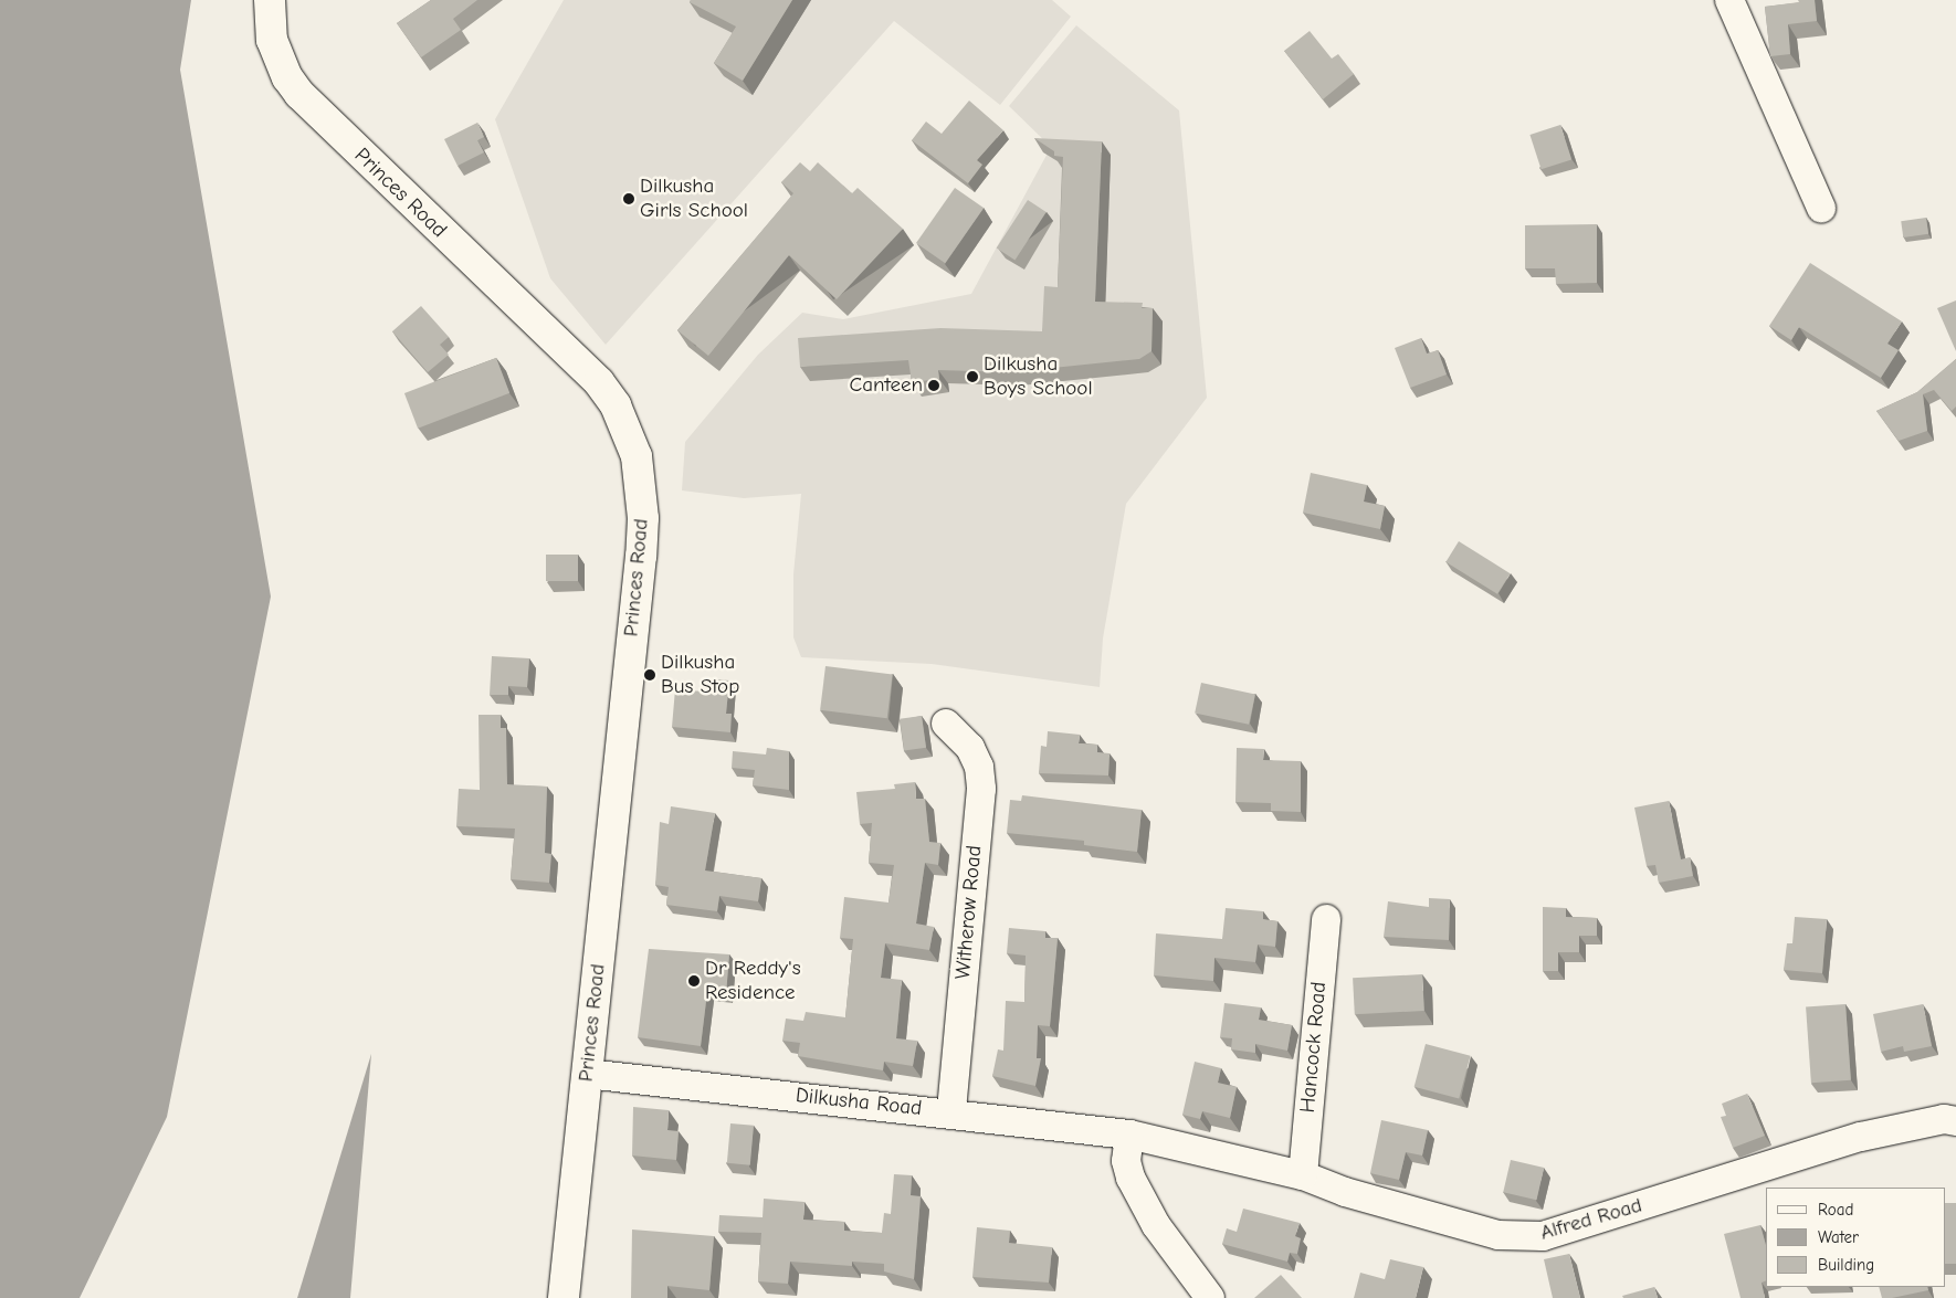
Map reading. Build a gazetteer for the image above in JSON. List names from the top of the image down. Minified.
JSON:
{"streets":{"main road":["Princes Road"],"street":["Witherow Road","Hancock Road","Dilkusha Road","Alfred Road"]},"crossings":[["Princes Road","Dilkusha Road"],["Witherow Road","Dilkusha Road"],["Hancock Road","Alfred Road"],["Dilkusha Road","Alfred Road"]],"places":["Dilkusha Girls School","Dilkusha Boys School","Canteen","Dilkusha Bus Stop","Dr Reddy's Residence"],"legend":["Road","Water","Building"]}
